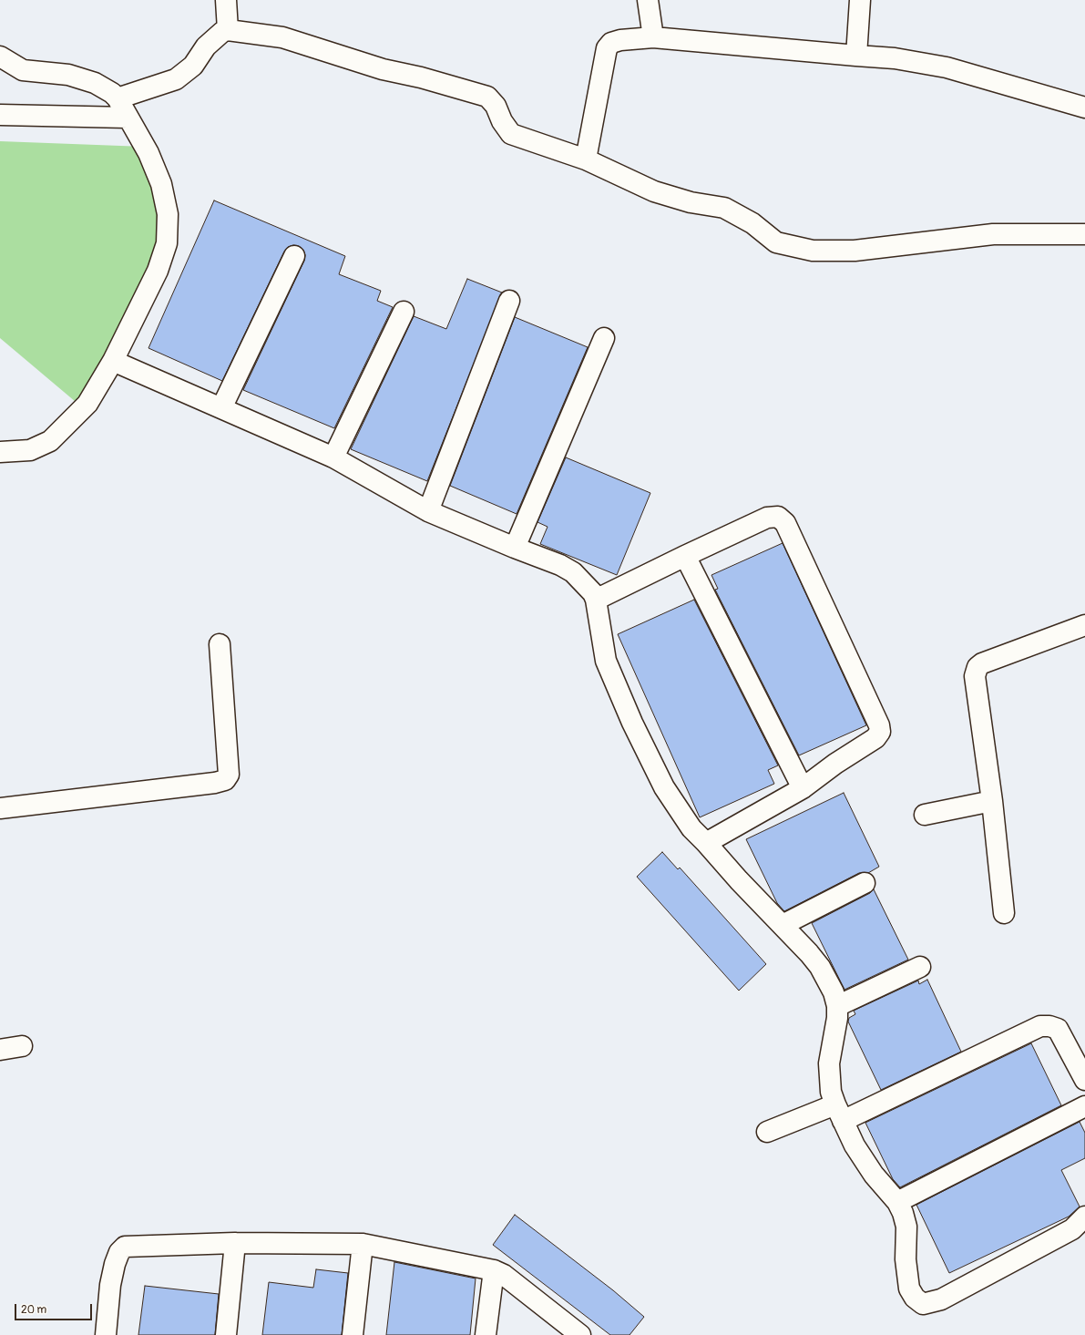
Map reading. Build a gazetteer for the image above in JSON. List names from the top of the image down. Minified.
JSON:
{"scale_bar":"20 m"}
